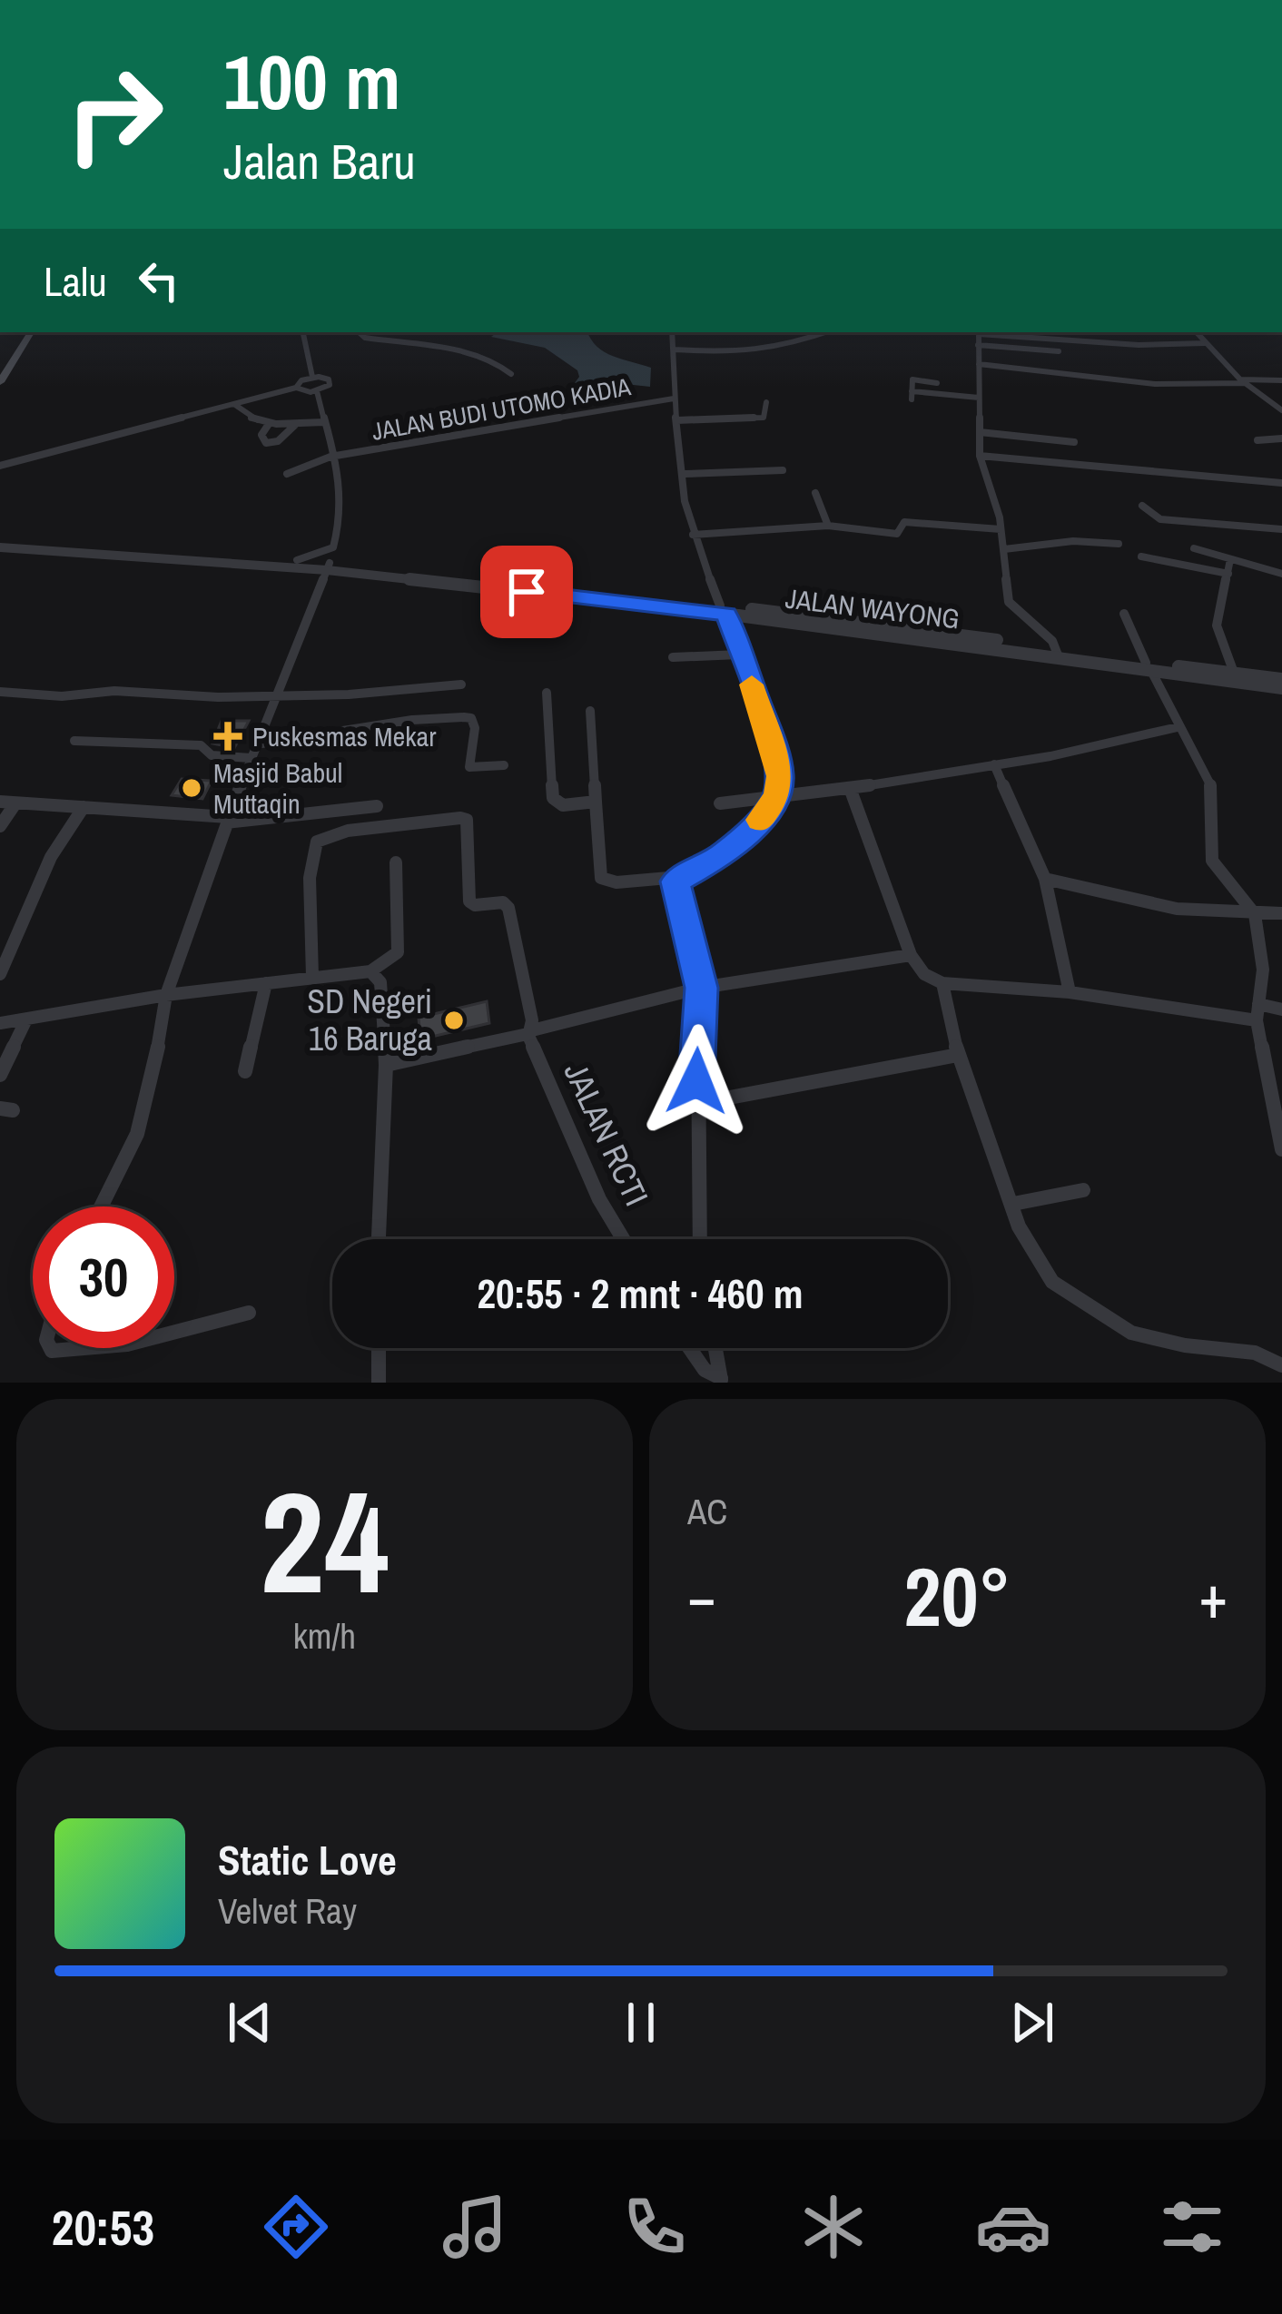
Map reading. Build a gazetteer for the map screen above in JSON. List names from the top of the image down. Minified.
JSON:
{"streets":{"street":["JALAN BUDI UTOMO KADIA","JALAN WAYONG","JALAN RCTI"]},"places":{"health":["Puskesmas Mekar"],"other":["Masjid Babul Muttaqin","SD Negeri 16 Baruga"]},"page":{"turn":["100 m","Jalan Baru"],"then":"Lalu","limit":"30","trip":"20:55 · 2 mnt · 460 m","tile":[["24","km/h"],"AC"],"heat":["−","20°","+"],"song":["Static Love","Velvet Ray"],"tabs":"20:53"}}
